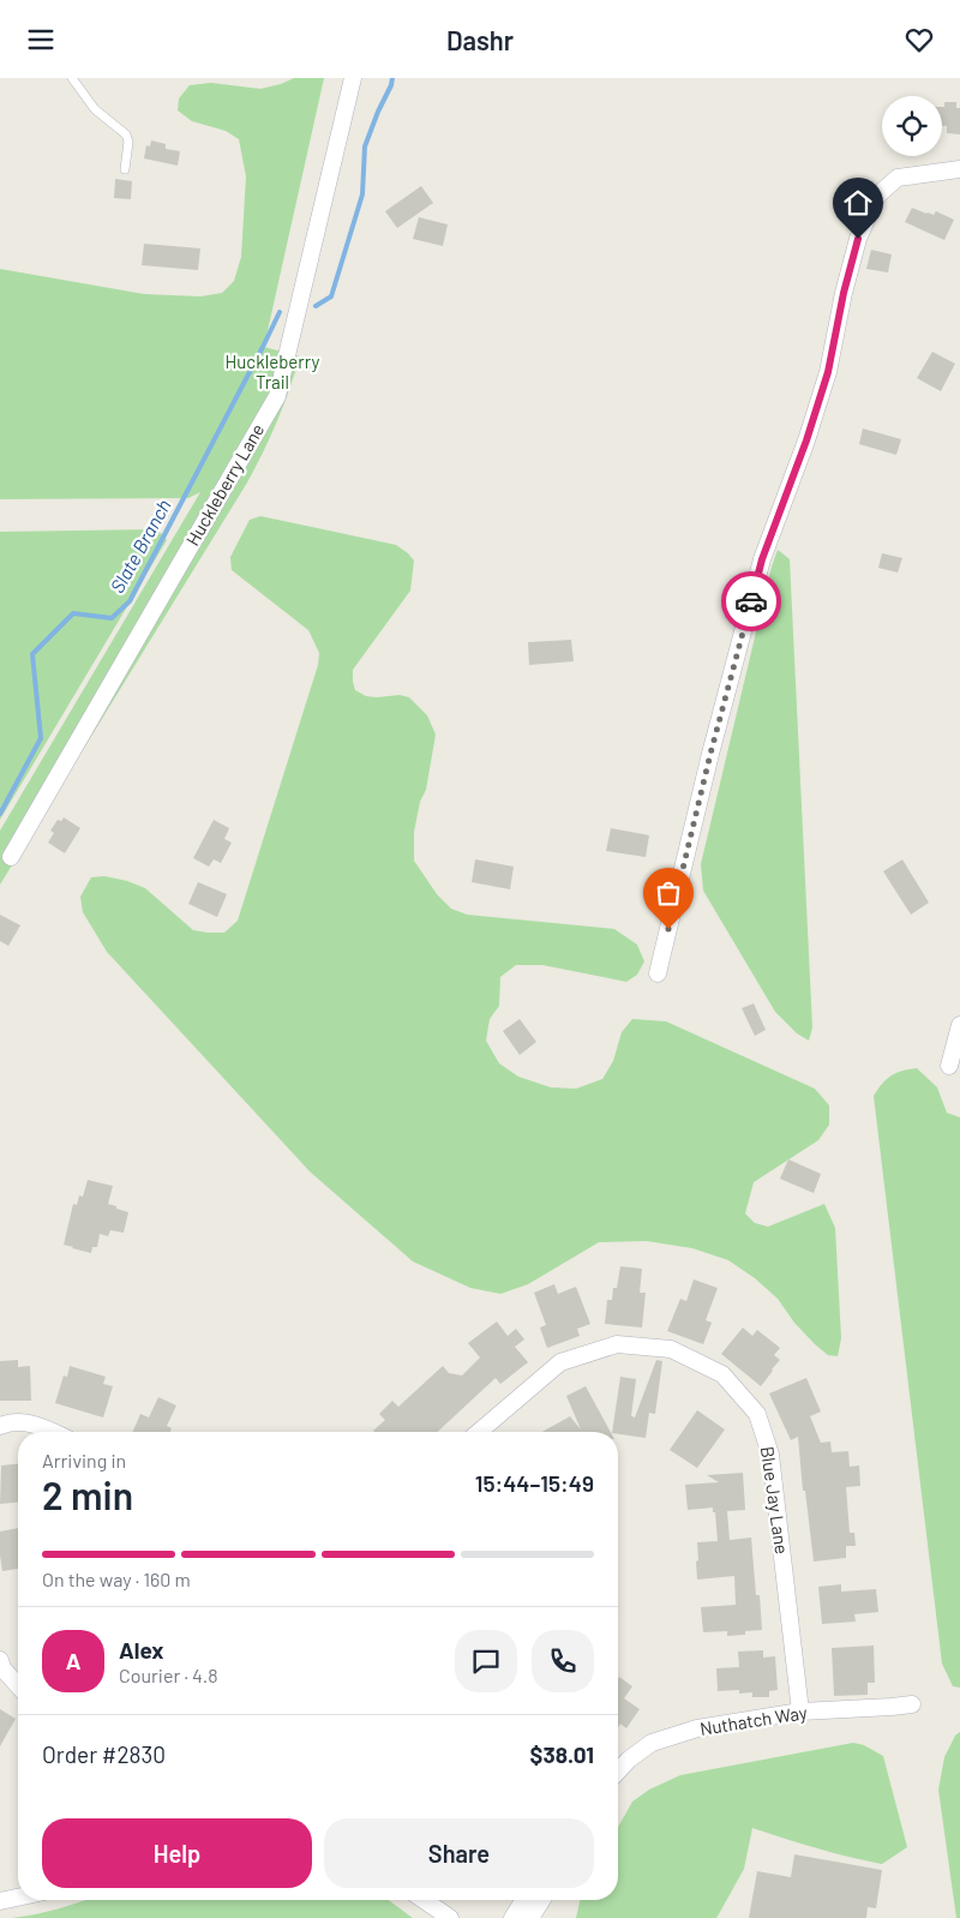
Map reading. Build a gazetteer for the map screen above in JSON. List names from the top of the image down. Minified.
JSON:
{"streets":{"street":["Huckleberry Lane","Blue Jay Lane","Nuthatch Way"]},"crossings":[["Blue Jay Lane","Nuthatch Way"]],"water":["Slate Branch"],"parks":["Huckleberry Trail"],"page":{"header":"Dashr","heading":["2 min","Arriving in","15:44–15:49"],"panel":["Alex","Courier · 4.8","Order #2830","$38.01"],"bar":"On the way · 160 m","round":"A","buttons":["Help","Share"]}}
